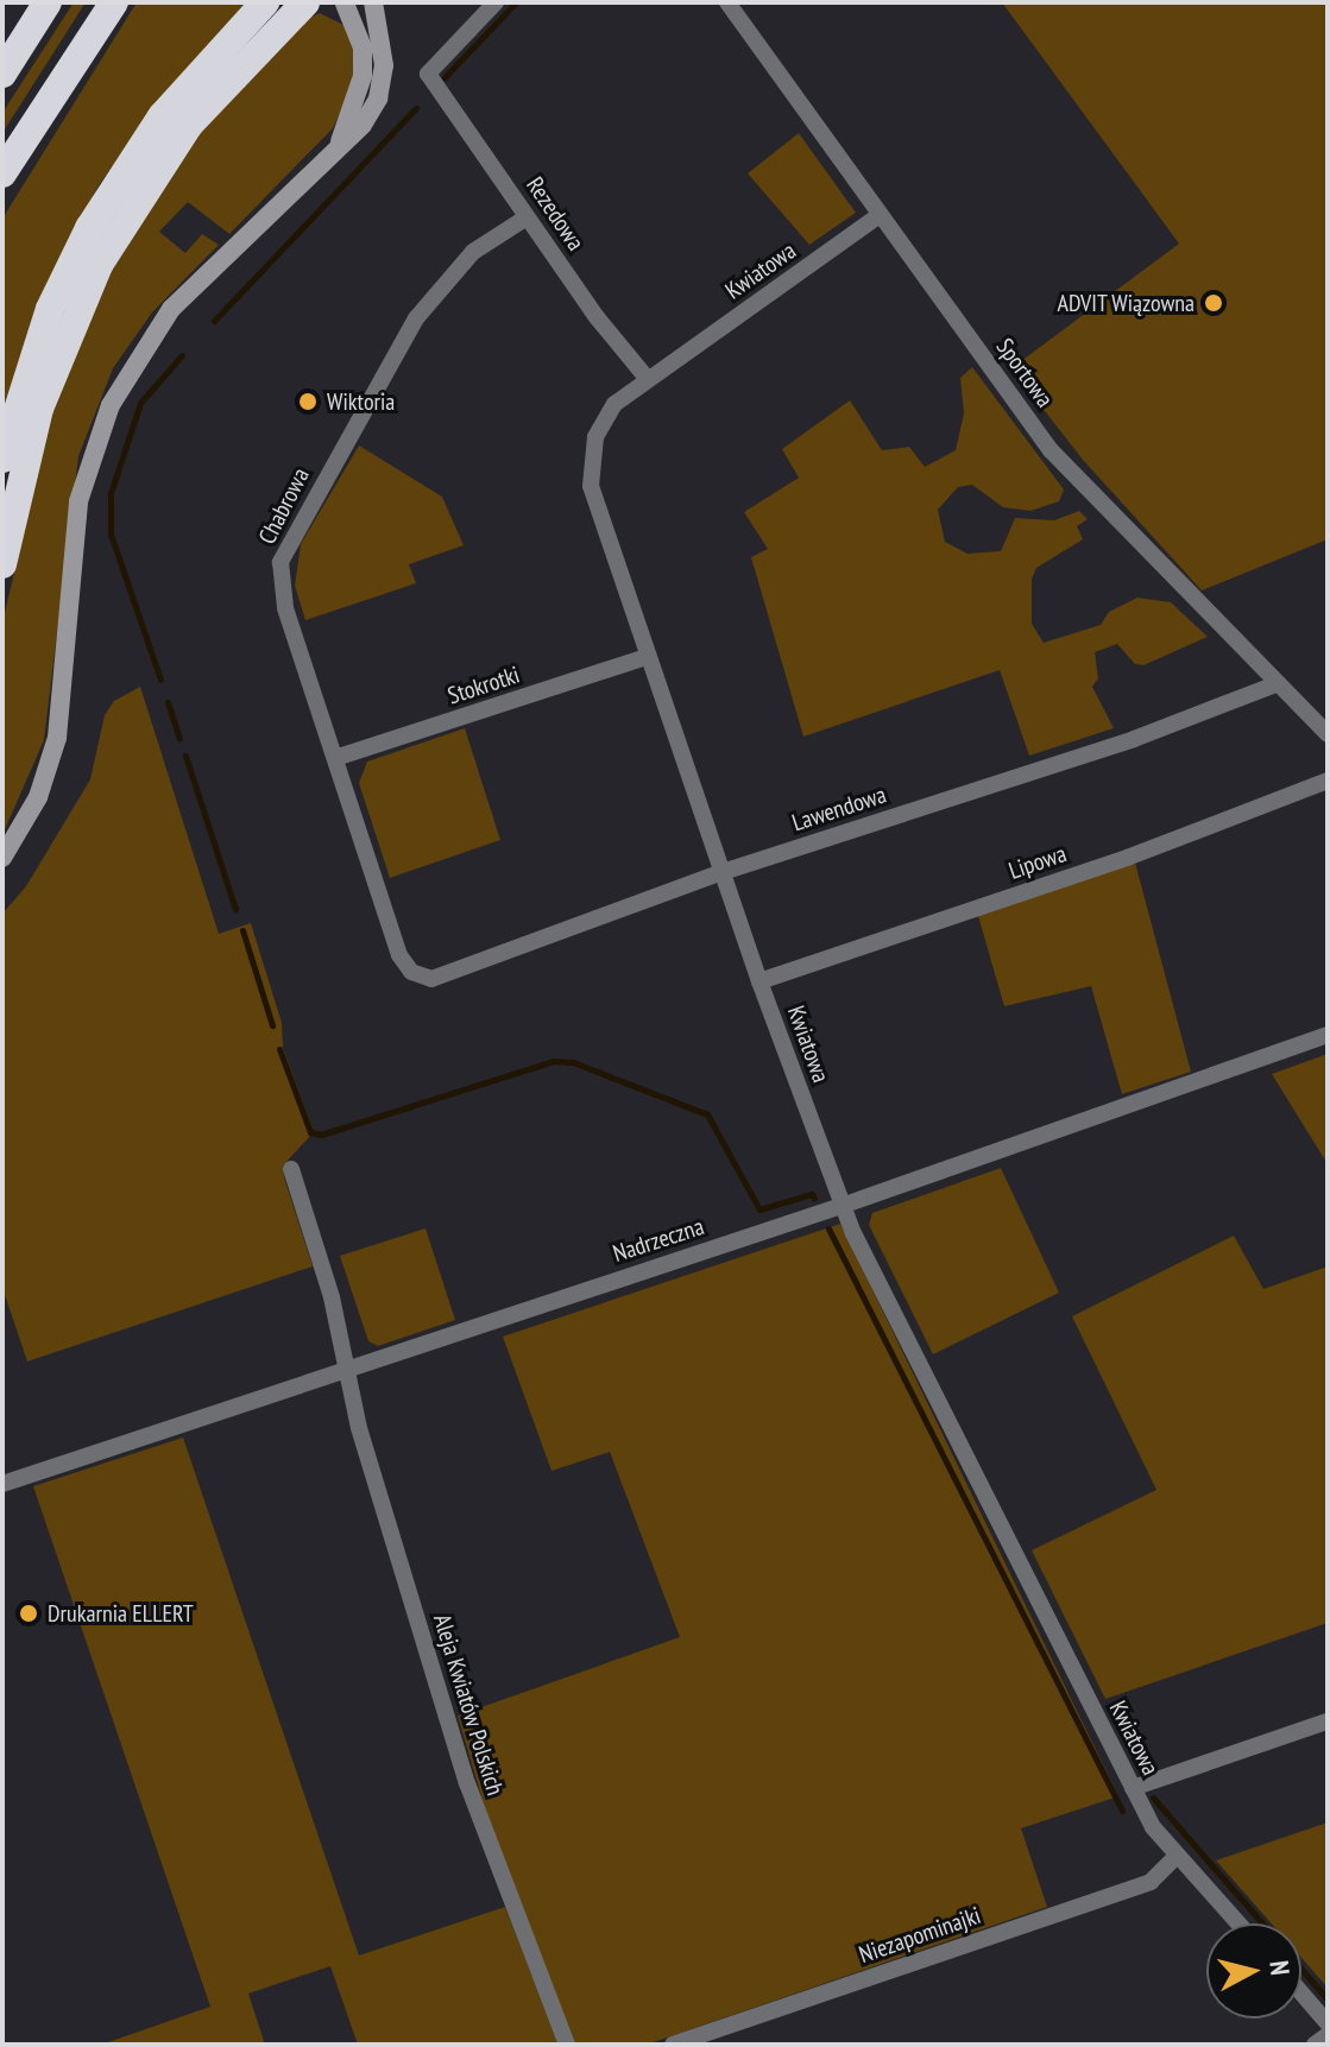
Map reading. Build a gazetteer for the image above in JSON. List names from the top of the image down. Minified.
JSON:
{"streets":{"street":["Rezedowa","Kwiatowa","Sportowa","Chabrowa","Stokrotki","Lawendowa","Lipowa","Nadrzeczna","Aleja Kwiatów Polskich","Niezapominajki"]},"crossings":[["Rezedowa","Kwiatowa"],["Rezedowa","Chabrowa"],["Kwiatowa","Sportowa"],["Kwiatowa","Stokrotki"],["Kwiatowa","Lawendowa"],["Kwiatowa","Lipowa"],["Kwiatowa","Nadrzeczna"],["Kwiatowa","Niezapominajki"],["Sportowa","Lawendowa"],["Chabrowa","Stokrotki"],["Chabrowa","Lawendowa"],["Nadrzeczna","Aleja Kwiatów Polskich"]],"places":["ADVIT Wiązowna","Wiktoria","Drukarnia ELLERT"],"north":"right"}
